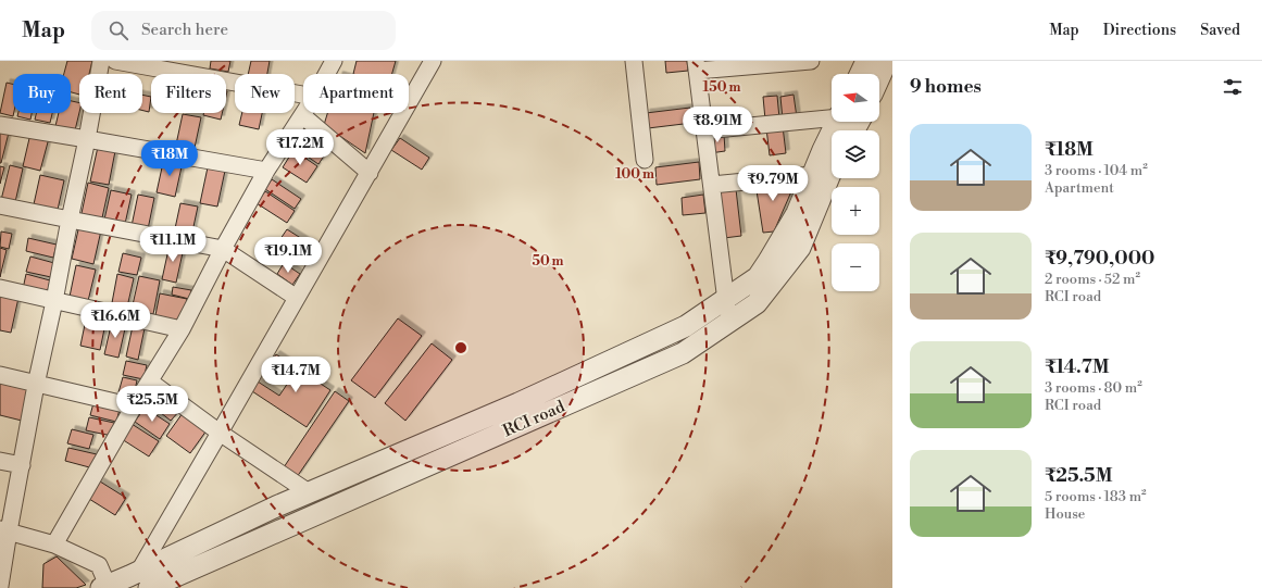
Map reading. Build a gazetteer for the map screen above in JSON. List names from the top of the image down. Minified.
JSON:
{"streets":{"street":["RCI road"]},"north":"left","page":{"header":"Map","search":"Search here","nav":["Map","Directions","Saved"],"heading":"9 homes","map_buttons":["+","−"],"chip":["Buy","Rent","Filters","New","Apartment"],"price":["₹8.91M","₹17.2M","₹18M","₹9.79M","₹11.1M","₹19.1M","₹16.6M","₹14.7M","₹25.5M"],"list":[{"name":"₹18M","note":"3 rooms · 104 m² · Apartment"},{"name":"₹9,790,000","note":"2 rooms · 52 m² · RCI road"},{"name":"₹14.7M","note":"3 rooms · 80 m² · RCI road"},{"name":"₹25.5M","note":"5 rooms · 183 m² · House"}]},"rings":["150 m","100 m","50 m"]}
